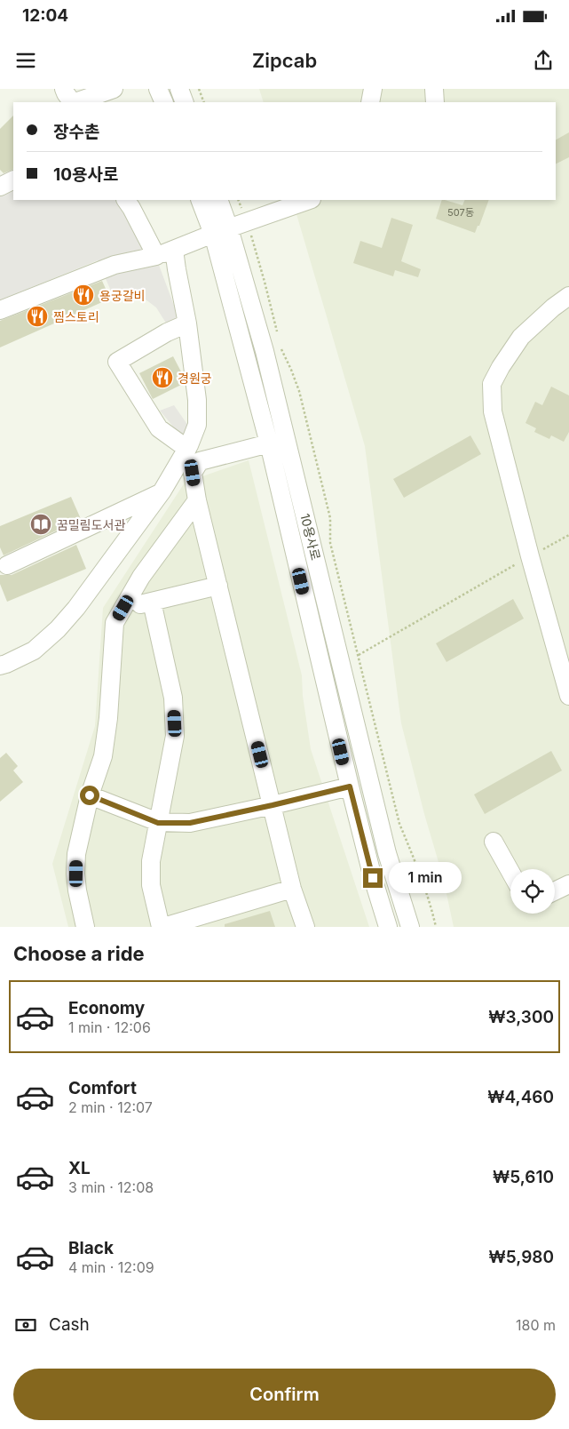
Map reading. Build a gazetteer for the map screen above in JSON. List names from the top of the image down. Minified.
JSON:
{"streets":{"street":["10용사로"]},"places":{"restaurant":["용궁갈비","찜스토리","경원궁"],"library":["꿈밀림도서관"]},"house_numbers":["507동"],"page":{"status":"12:04","header":"Zipcab","banner":["장수촌","10용사로"],"bubble":"1 min","heading":"Choose a ride","list":[{"name":"Economy","note":"1 min · 12:06","value":"₩3,300"},{"name":"Comfort","note":"2 min · 12:07","value":"₩4,460"},{"name":"XL","note":"3 min · 12:08","value":"₩5,610"},{"name":"Black","note":"4 min · 12:09","value":"₩5,980"}],"pay":["Cash","180 m"],"buttons":"Confirm"}}
